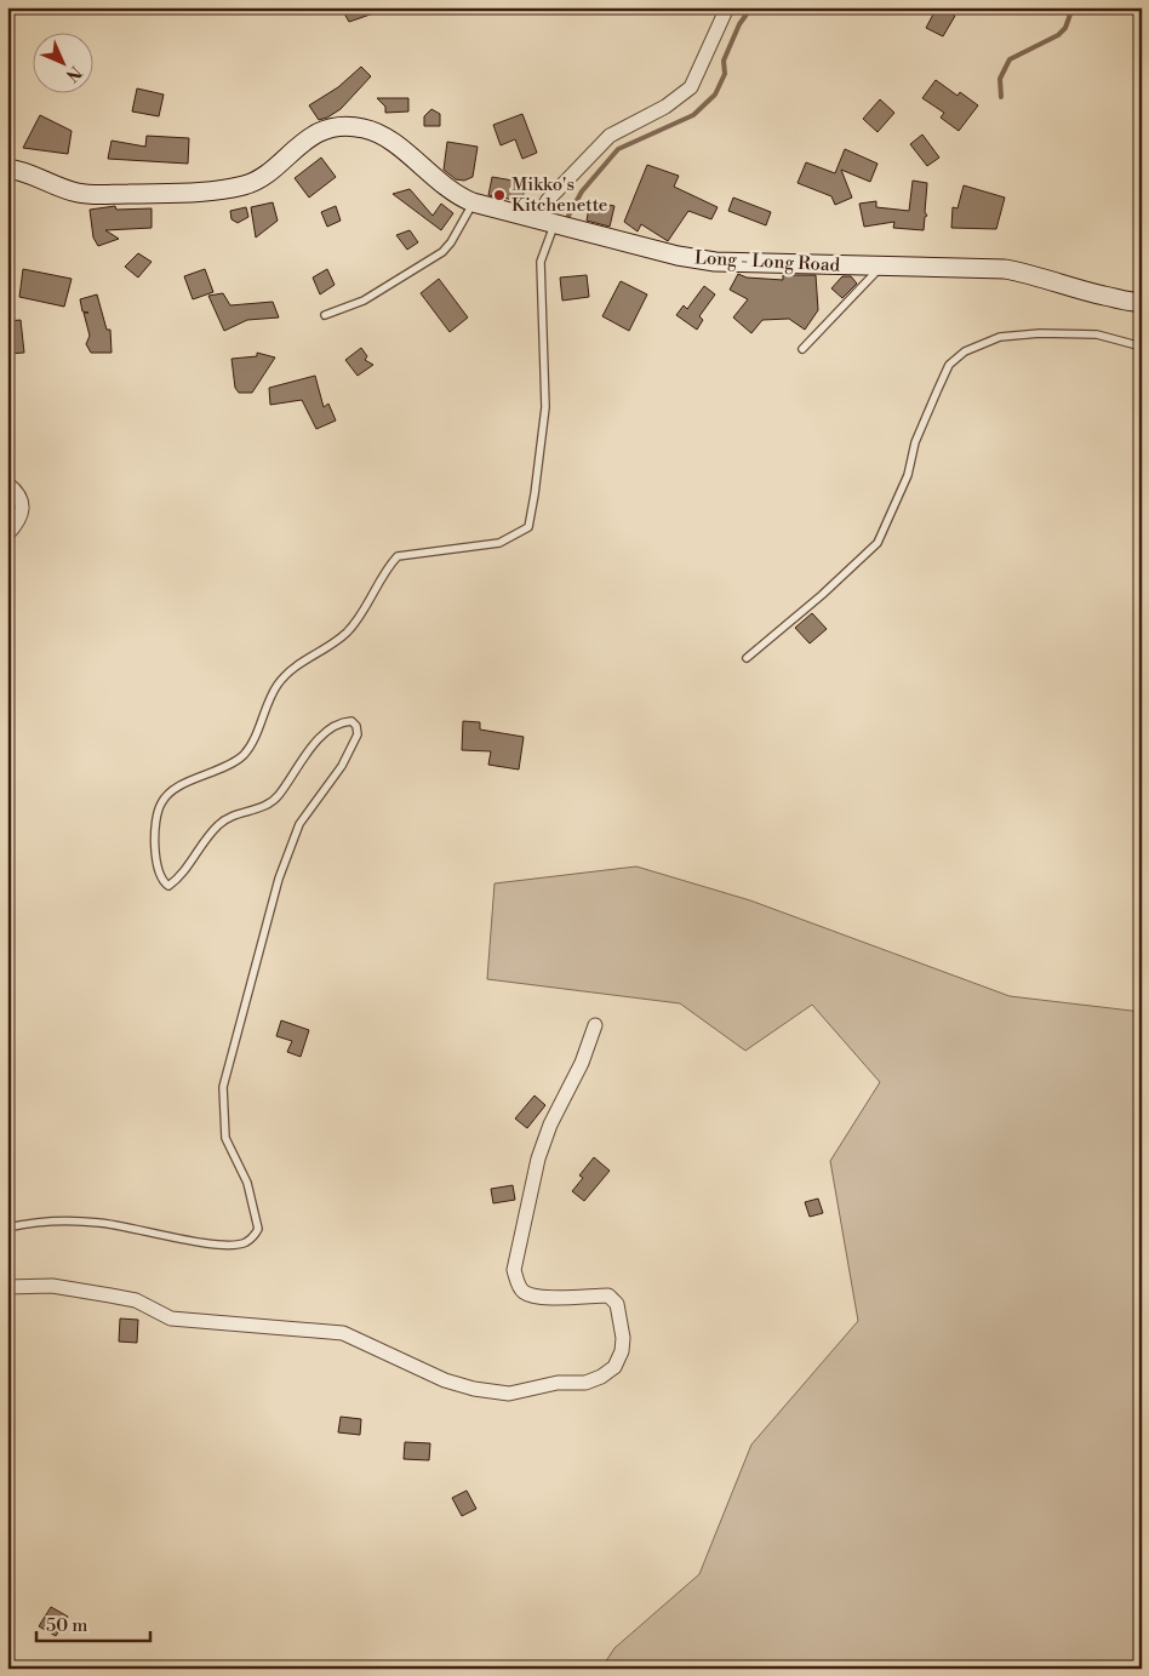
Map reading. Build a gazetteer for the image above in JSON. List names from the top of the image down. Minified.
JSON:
{"streets":{"main road":["Long - Long Road"]},"places":["Mikko's Kitchenette"],"scale_bar":"50 m","north":"bottom right"}
